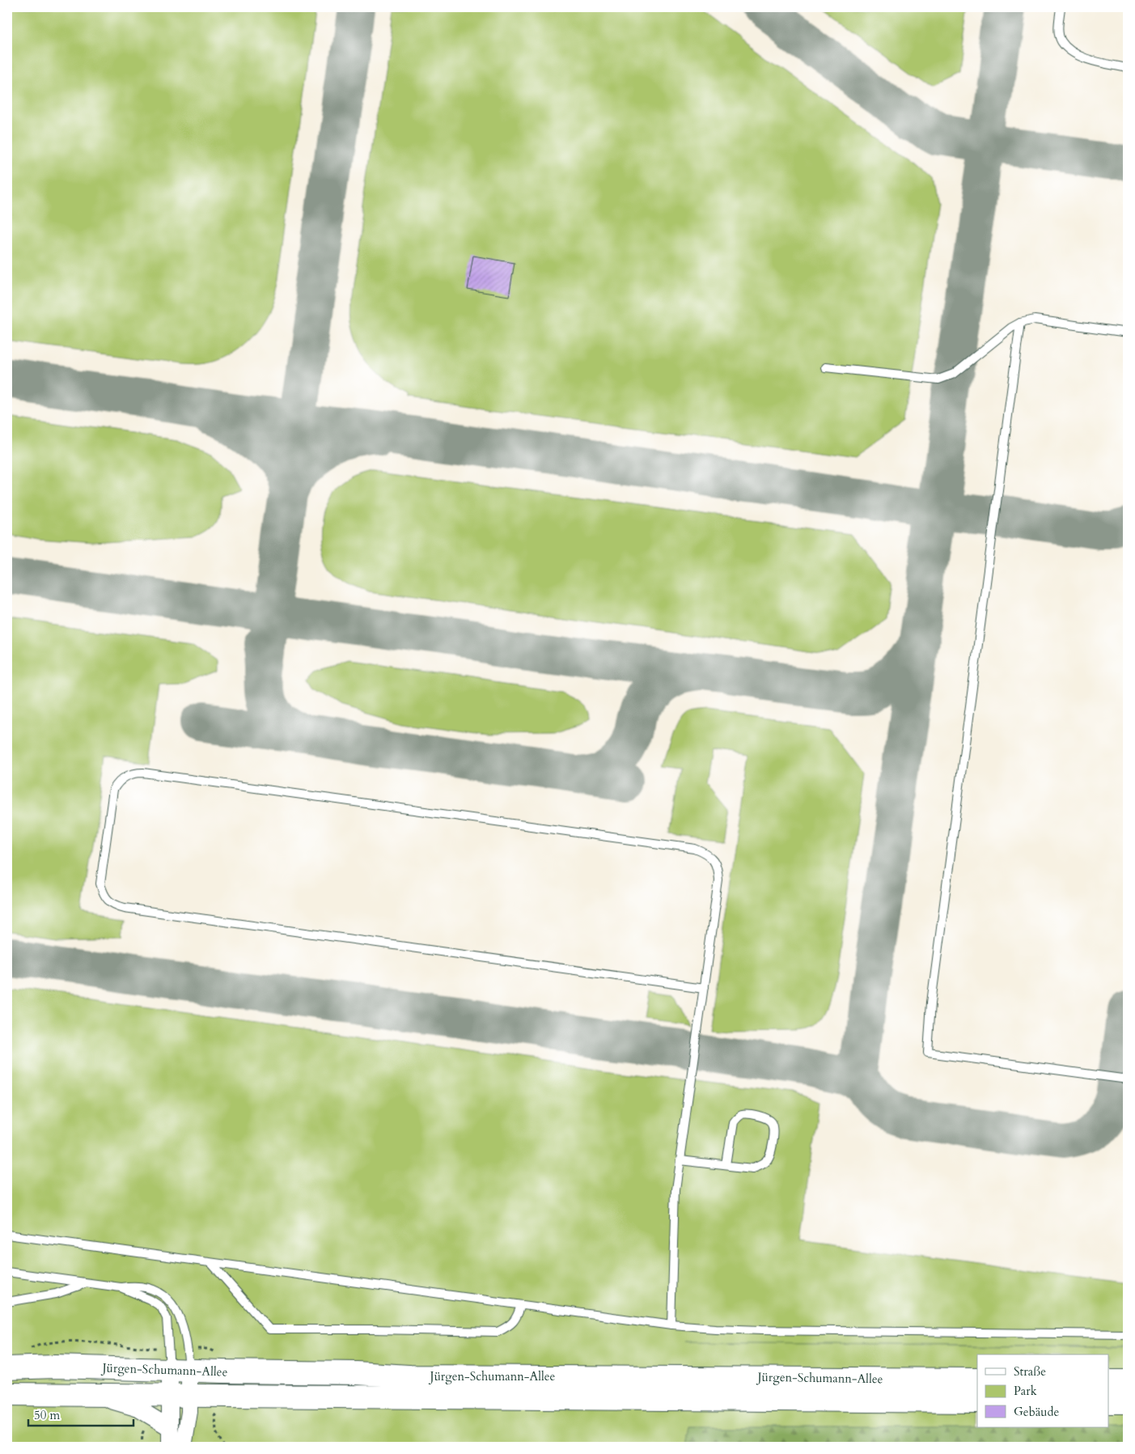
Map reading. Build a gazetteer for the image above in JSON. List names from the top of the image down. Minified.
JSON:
{"streets":{"street":["Jürgen-Schumann-Allee"]},"legend":["Straße","Park","Gebäude"],"scale_bar":"50 m"}
